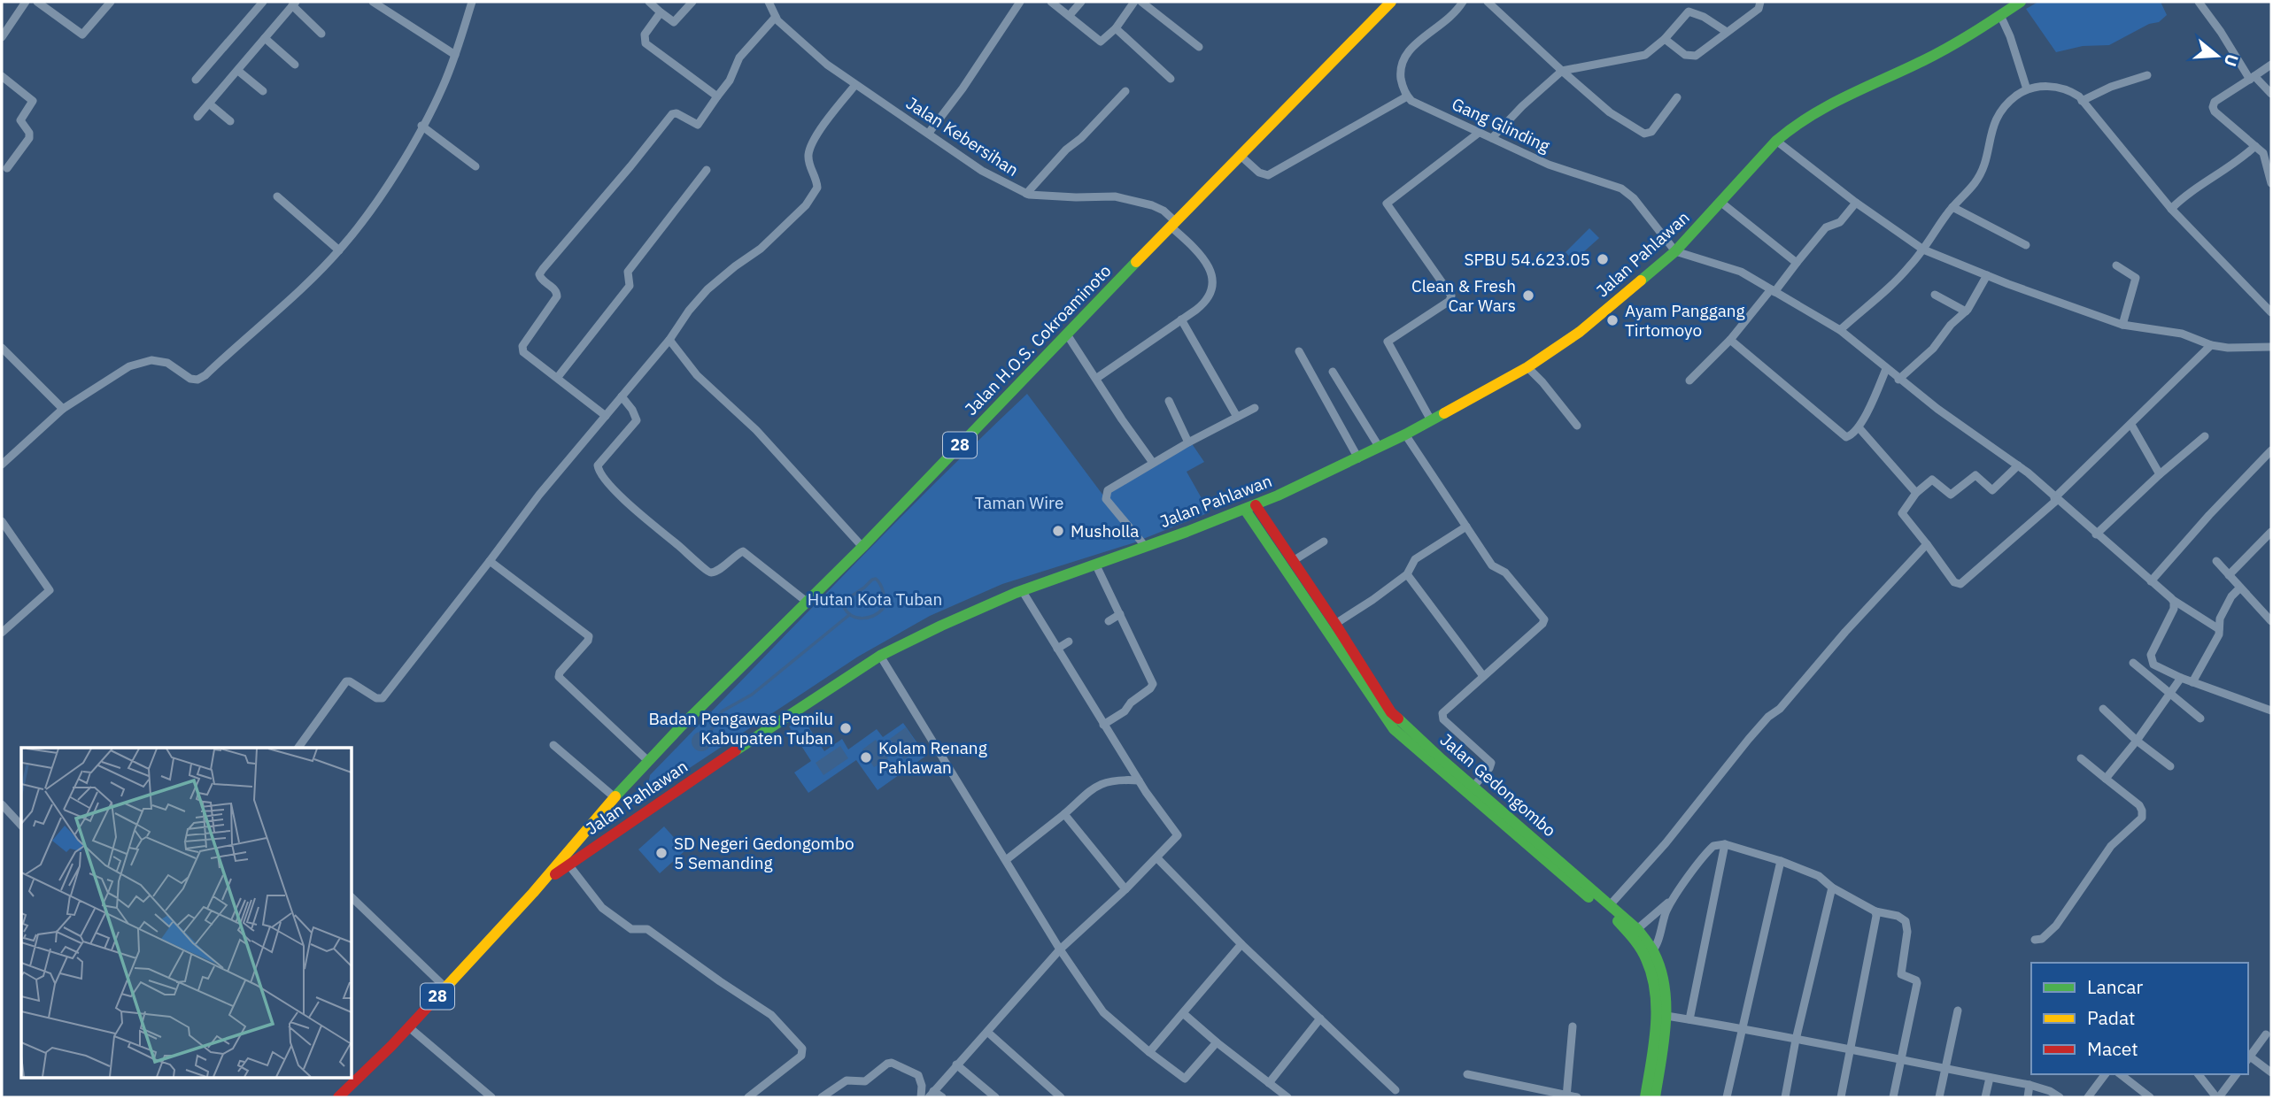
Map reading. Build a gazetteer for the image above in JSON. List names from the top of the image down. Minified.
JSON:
{"streets":{"main road":["Jalan Pahlawan","Jalan H.O.S. Cokroaminoto","28","Jalan Gedongombo"],"street":["Gang Glinding","Jalan Kebersihan"]},"crossings":[["Gang Glinding","Jalan Pahlawan"],["Jalan Kebersihan","Jalan H.O.S. Cokroaminoto"],["Jalan Pahlawan","Jalan H.O.S. Cokroaminoto"],["Jalan Pahlawan","Jalan Gedongombo"]],"parks":["Taman Wire","Hutan Kota Tuban"],"places":["SPBU 54.623.05","Clean & Fresh Car Wars","Ayam Panggang Tirtomoyo","Musholla","Badan Pengawas Pemilu Kabupaten Tuban","Kolam Renang Pahlawan","SD Negeri Gedongombo 5 Semanding"],"legend":["Lancar","Padat","Macet"],"north":"right"}
